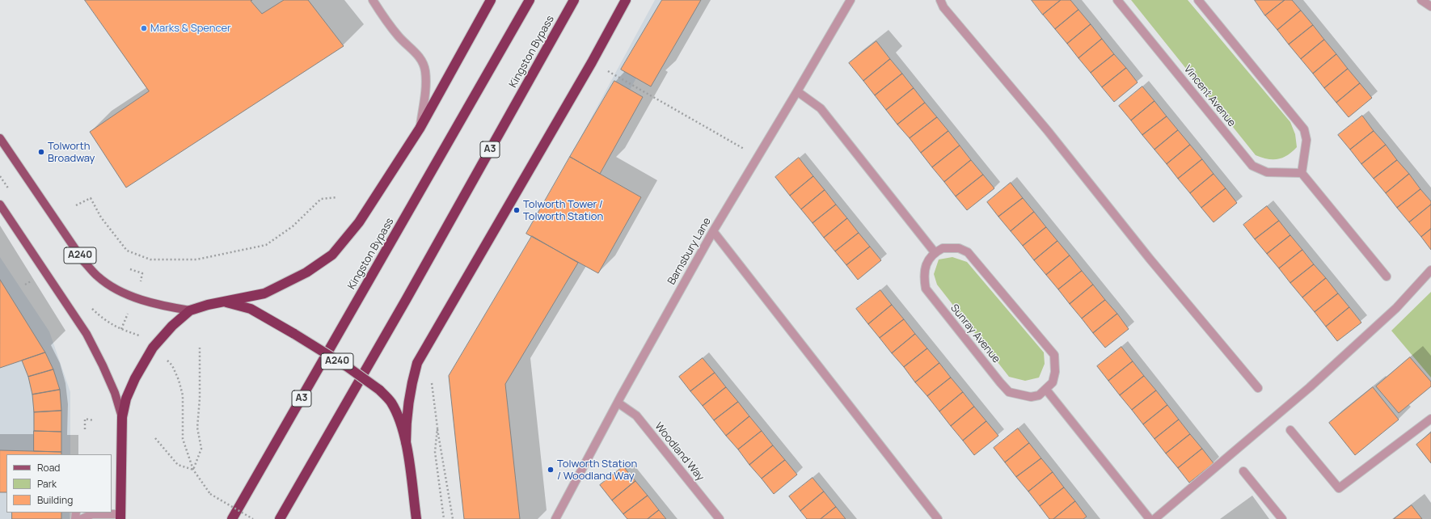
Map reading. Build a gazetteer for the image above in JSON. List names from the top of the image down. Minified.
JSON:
{"streets":{"highway":["Kingston Bypass","A3","A240"],"street":["Vincent Avenue","Barnsbury Lane","Sunray Avenue","Woodland Way"]},"crossings":[["Barnsbury Lane","Woodland Way"]],"places":["Marks & Spencer","Tolworth Broadway","Tolworth Tower / Tolworth Station","Tolworth Station / Woodland Way"],"legend":["Road","Park","Building"]}
